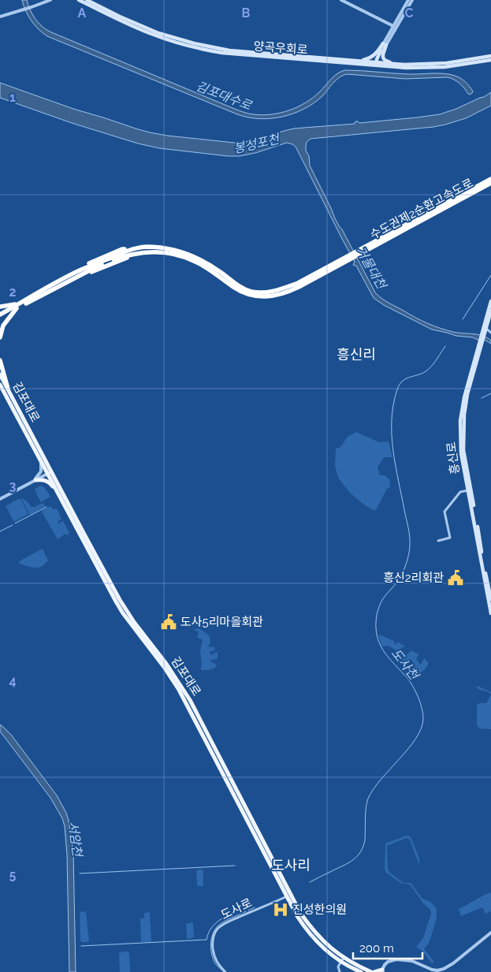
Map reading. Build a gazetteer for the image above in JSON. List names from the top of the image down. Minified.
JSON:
{"streets":{"highway":["수도권제2순환고속도로"],"main road":["양곡우회로","김포대로","흥신로"],"street":["도사로"]},"crossings":[["김포대로","도사로"]],"districts":["흥신리","도사리"],"water":["김포대수로","봉성포천","거물대천","도사천","서암천"],"places":{"public building":["흥신2리회관","도사5리마을회관"],"hospital":["진성한의원"]},"scale_bar":"200 m","grid":{"columns":["A","B","C"],"rows":["1","2","3","4","5"]}}
